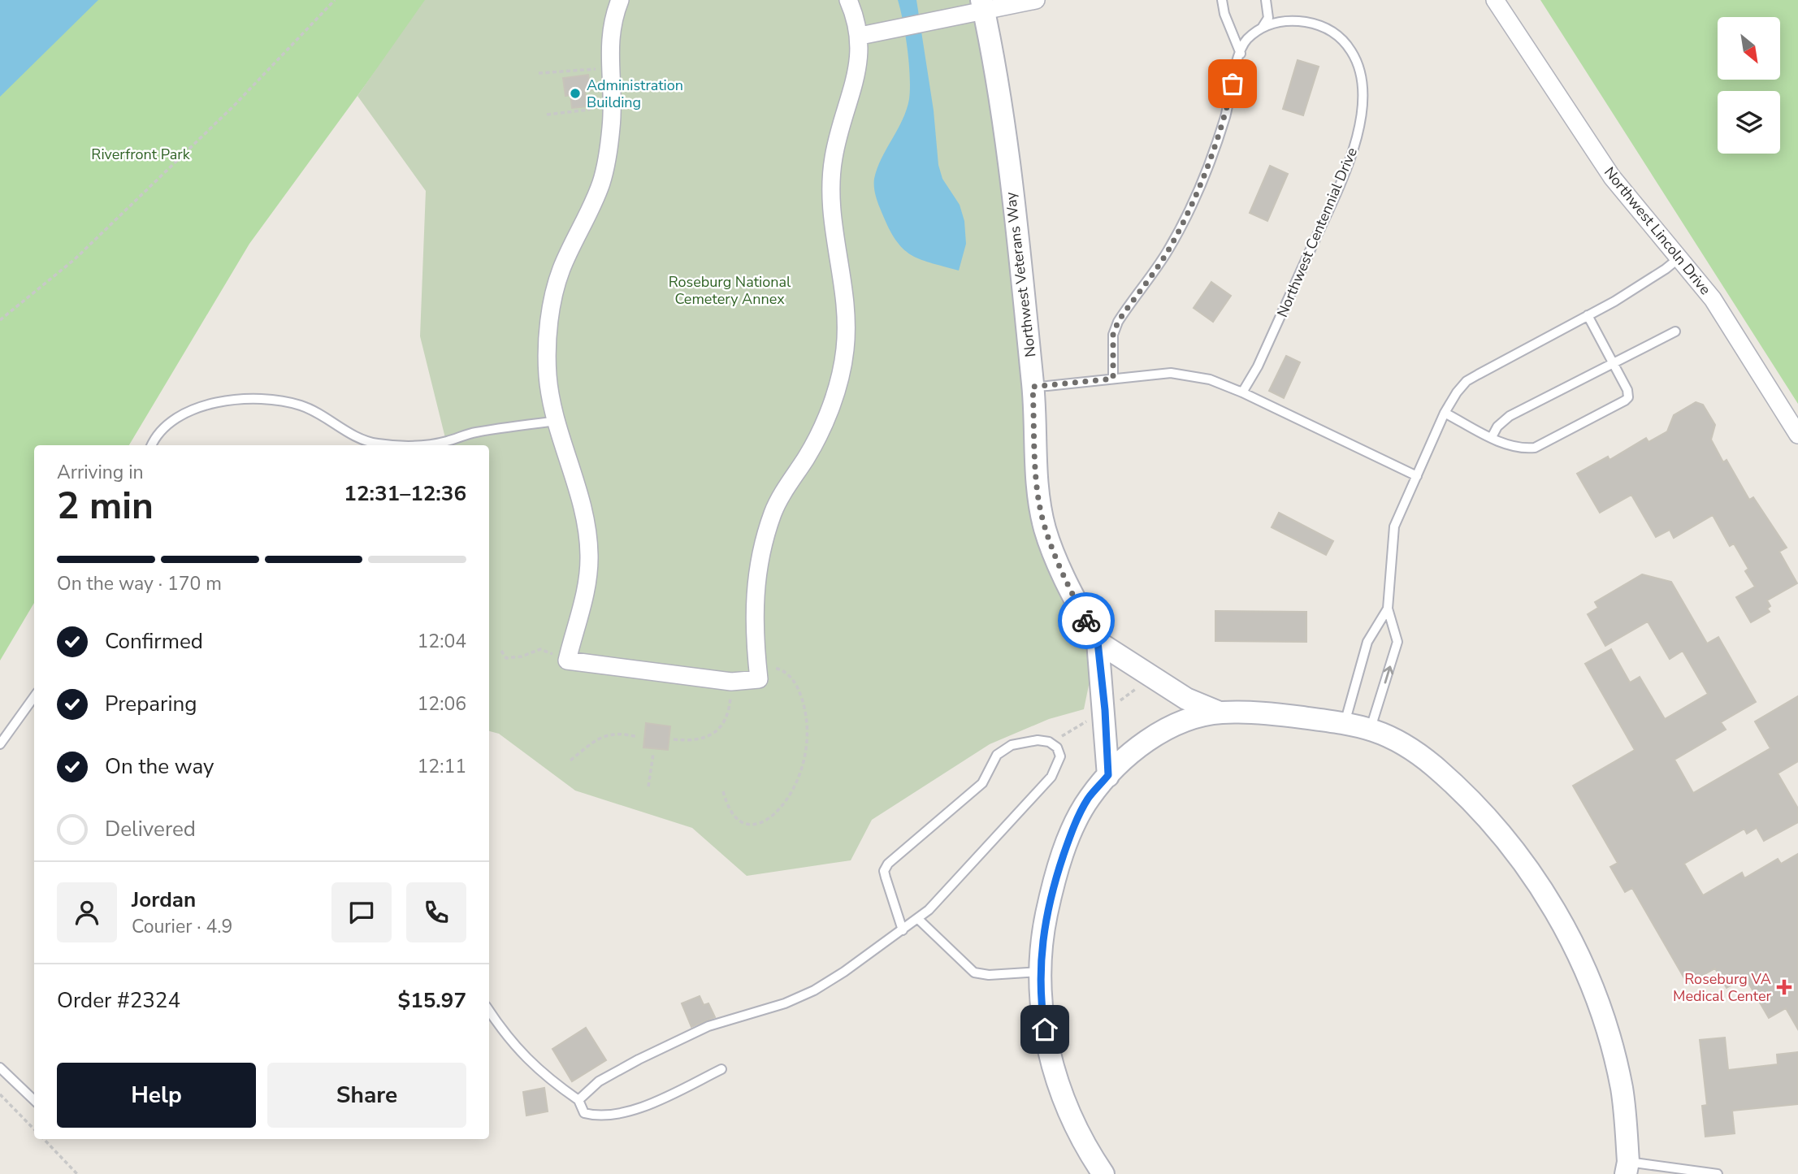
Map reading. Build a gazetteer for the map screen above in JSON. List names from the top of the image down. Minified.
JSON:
{"streets":{"street":["Northwest Lincoln Drive","Northwest Veterans Way"],"lane":["Northwest Centennial Drive"]},"parks":["Riverfront Park","Roseburg National Cemetery Annex"],"places":{"other":["Administration Building"],"health":["Roseburg VA Medical Center"]},"north":"bottom right","page":{"heading":["2 min","Arriving in","12:31–12:36"],"panel":["Jordan","Courier · 4.9","Order #2324","$15.97"],"bar":"On the way · 170 m","list":[["Confirmed","12:04"],["Preparing","12:06"],["On the way","12:11"],"Delivered"],"buttons":["Help","Share"]}}
